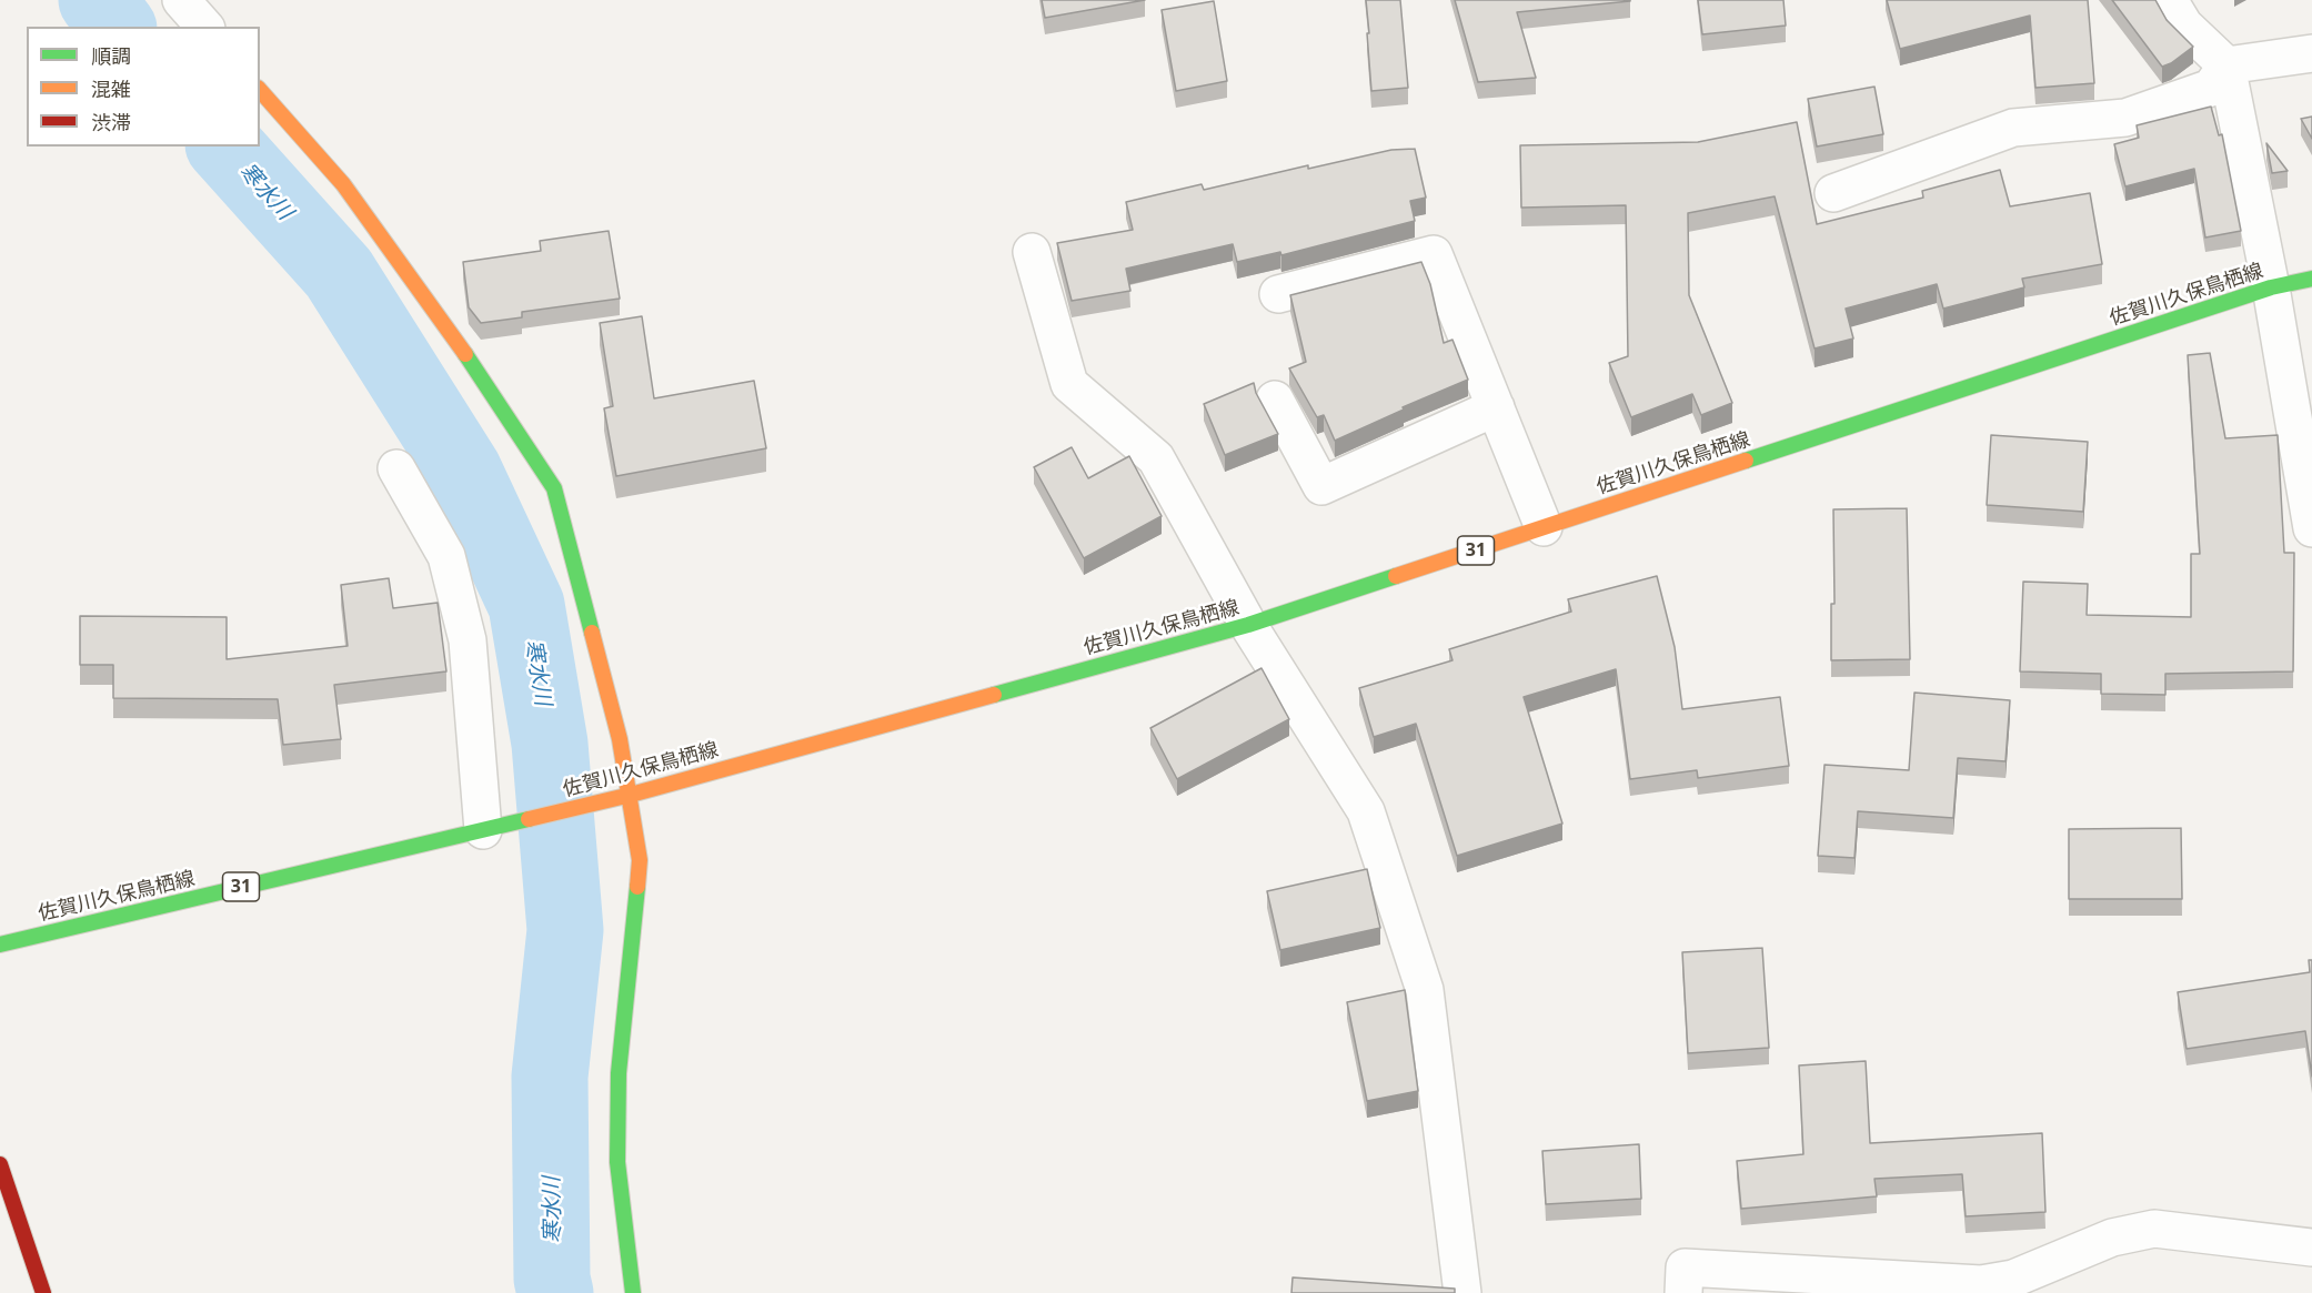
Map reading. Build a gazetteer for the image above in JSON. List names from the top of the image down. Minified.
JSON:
{"streets":{"main road":["佐賀川久保鳥栖線","31"]},"water":["寒水川"],"legend":["順調","混雑","渋滞"]}
